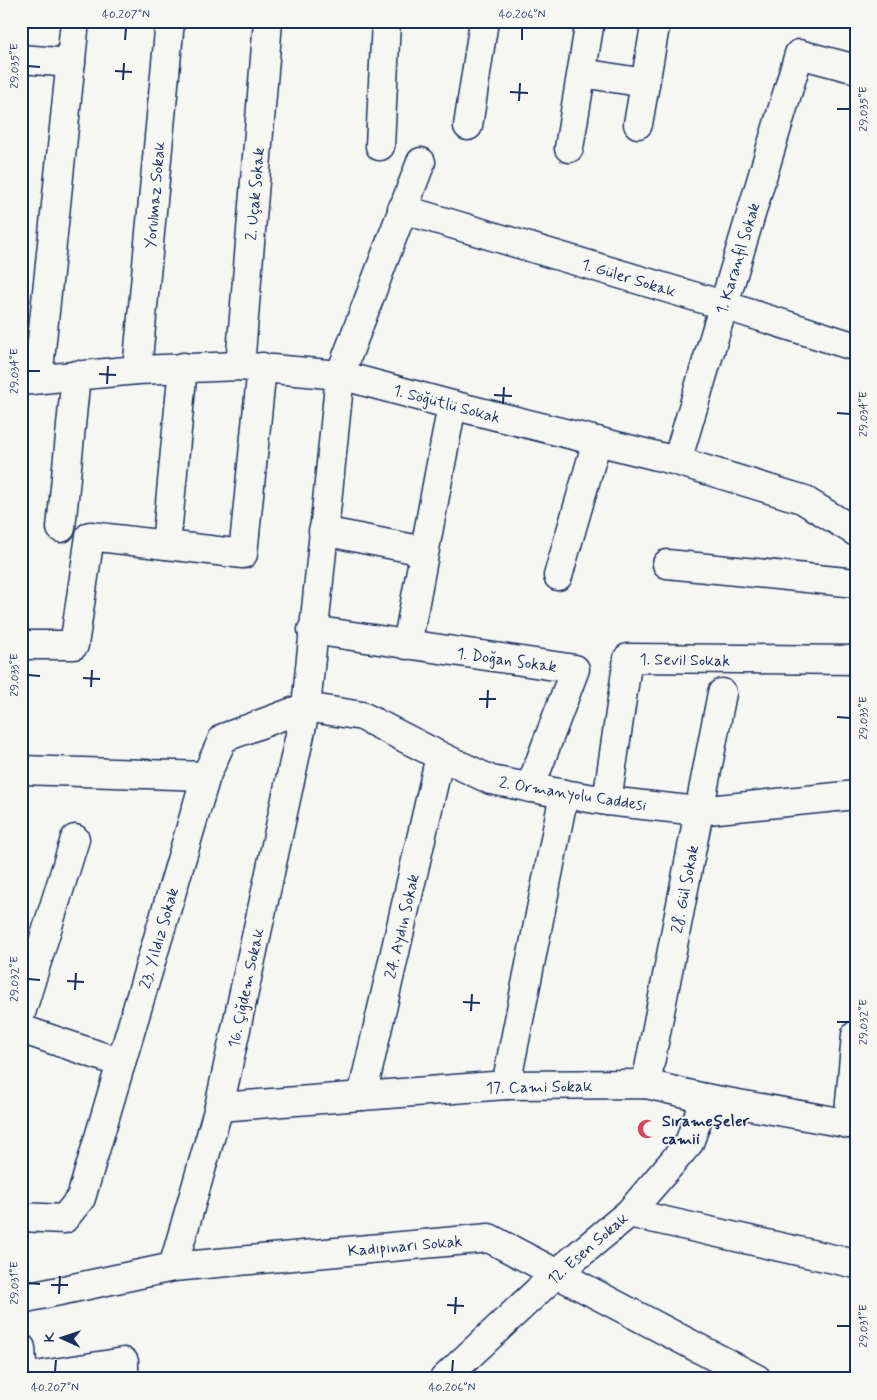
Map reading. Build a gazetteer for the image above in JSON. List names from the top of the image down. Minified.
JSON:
{"streets":{"street":["2. Uçak Sokak","Yorulmaz Sokak","1. Karanfil Sokak","1. Güler Sokak","1. Söğütlü Sokak","1. Doğan Sokak","1. Sevil Sokak","2. Ormanyolu Caddesi","28. Gül Sokak","24. Aydın Sokak","23. Yıldız Sokak","16. Çiğdem Sokak","17. Cami Sokak","Kadıpınarı Sokak","12. Esen Sokak"]},"crossings":[["2. Uçak Sokak","1. Söğütlü Sokak"],["Yorulmaz Sokak","1. Söğütlü Sokak"],["1. Karanfil Sokak","1. Güler Sokak"],["1. Karanfil Sokak","1. Söğütlü Sokak"],["1. Güler Sokak","16. Çiğdem Sokak"],["1. Söğütlü Sokak","16. Çiğdem Sokak"],["1. Doğan Sokak","2. Ormanyolu Caddesi"],["1. Doğan Sokak","16. Çiğdem Sokak"],["1. Sevil Sokak","2. Ormanyolu Caddesi"],["2. Ormanyolu Caddesi","28. Gül Sokak"],["2. Ormanyolu Caddesi","24. Aydın Sokak"],["2. Ormanyolu Caddesi","23. Yıldız Sokak"],["2. Ormanyolu Caddesi","16. Çiğdem Sokak"],["28. Gül Sokak","17. Cami Sokak"],["24. Aydın Sokak","17. Cami Sokak"],["23. Yıldız Sokak","16. Çiğdem Sokak"],["16. Çiğdem Sokak","17. Cami Sokak"],["16. Çiğdem Sokak","Kadıpınarı Sokak"],["17. Cami Sokak","12. Esen Sokak"],["Kadıpınarı Sokak","12. Esen Sokak"]],"places":{"mosque":["Sırameşeler camii"]},"north":"left","coordinates":["40.207°N","40.206°N","29.035°E","29.034°E","29.033°E","29.032°E","29.031°E"]}
